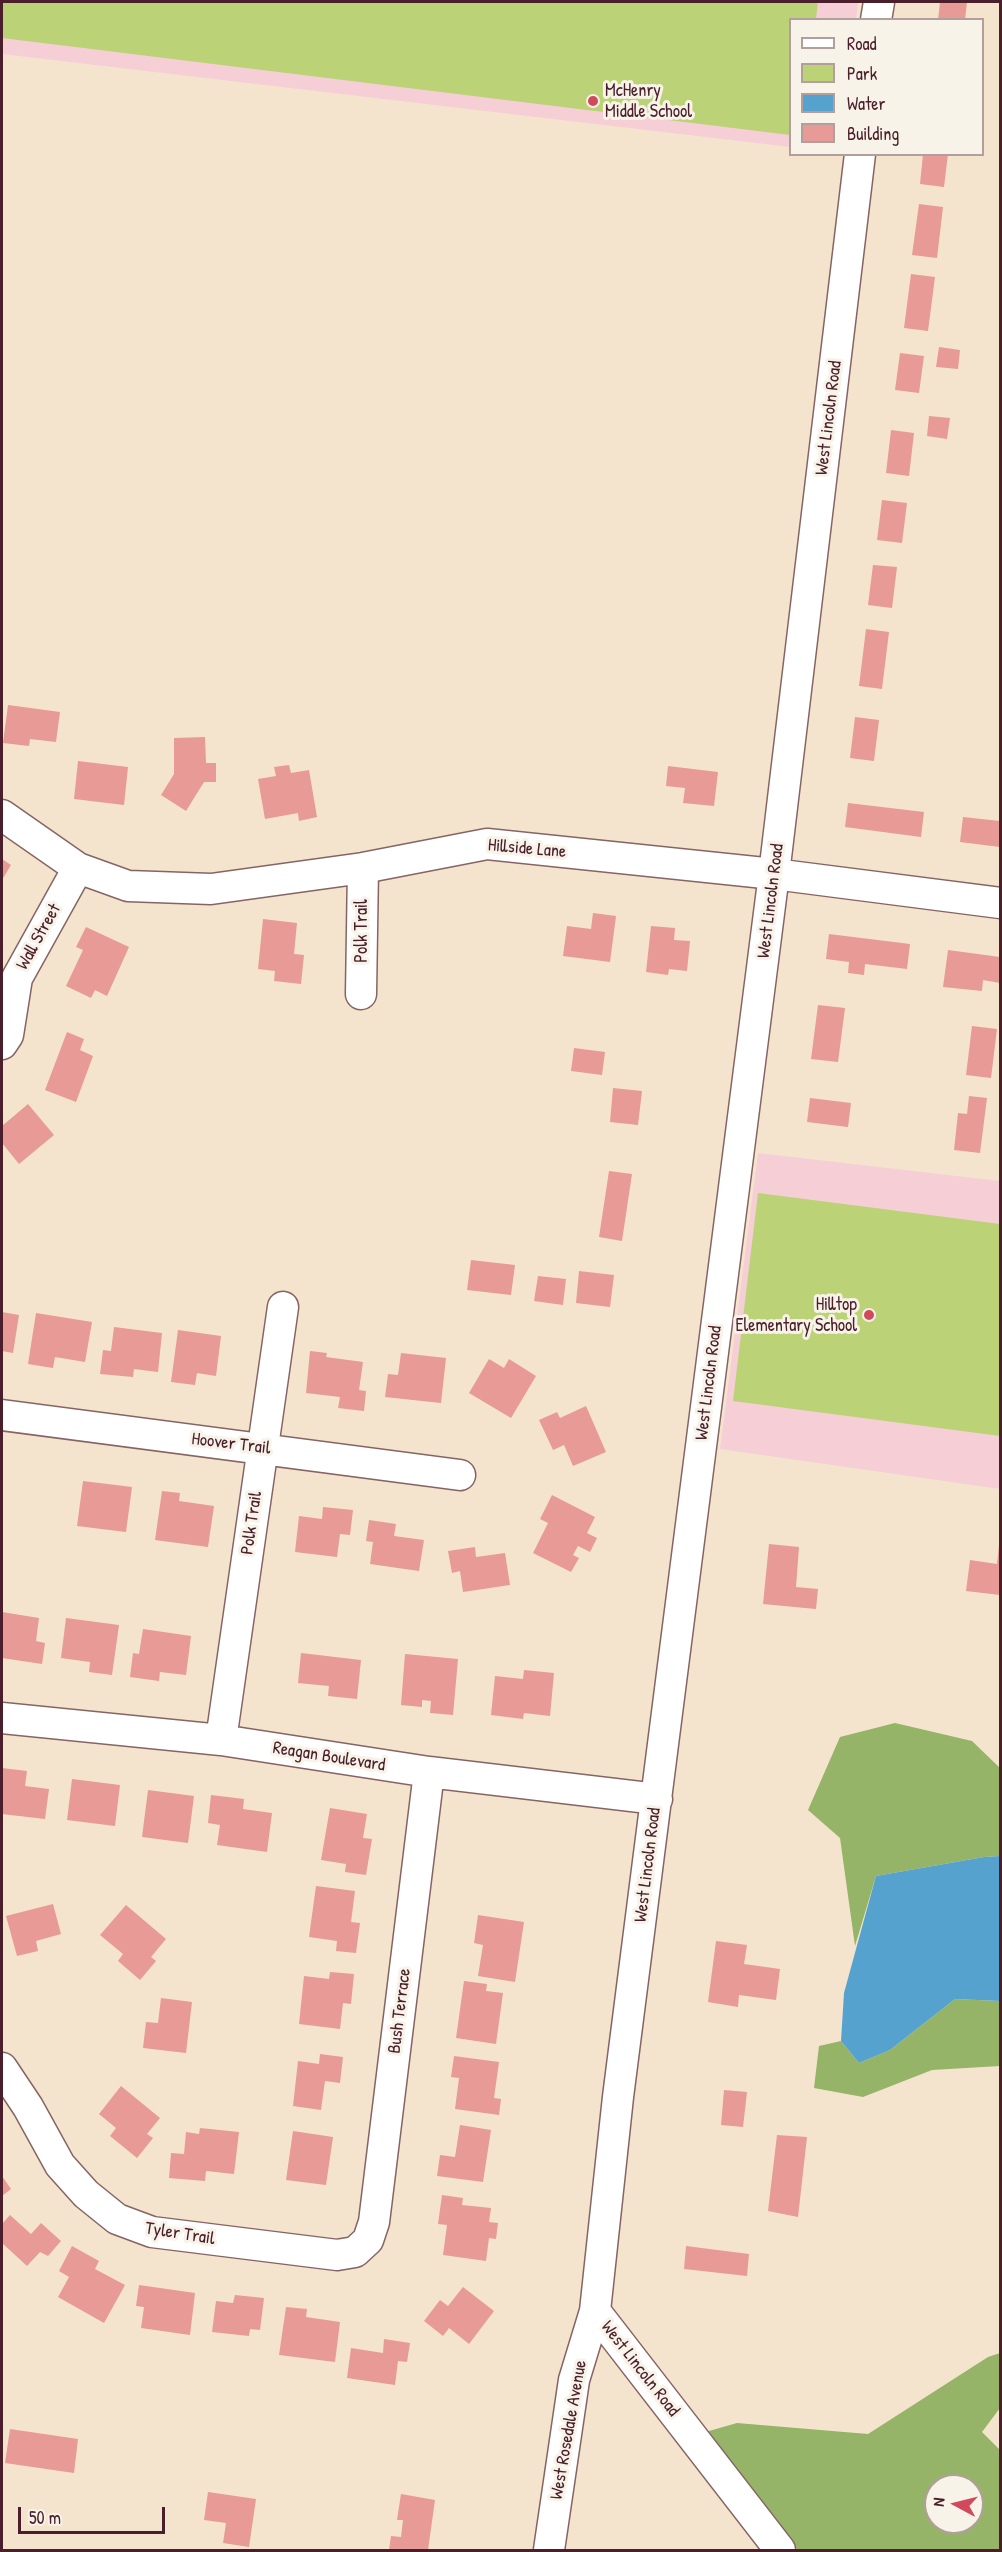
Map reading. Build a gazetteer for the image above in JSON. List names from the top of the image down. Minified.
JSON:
{"streets":{"street":["West Lincoln Road","Hillside Lane","Polk Trail","Wall Street","Hoover Trail","Reagan Boulevard","Bush Terrace","Tyler Trail","West Rosedale Avenue"]},"crossings":[["West Lincoln Road","Hillside Lane"],["West Lincoln Road","Reagan Boulevard"],["West Lincoln Road","West Rosedale Avenue"],["Hillside Lane","Polk Trail"],["Hillside Lane","Wall Street"],["Polk Trail","Hoover Trail"],["Polk Trail","Reagan Boulevard"],["Reagan Boulevard","Bush Terrace"],["Bush Terrace","Tyler Trail"]],"places":["McHenry Middle School","Hilltop Elementary School"],"legend":["Road","Park","Water","Building"],"scale_bar":"50 m","north":"left"}
